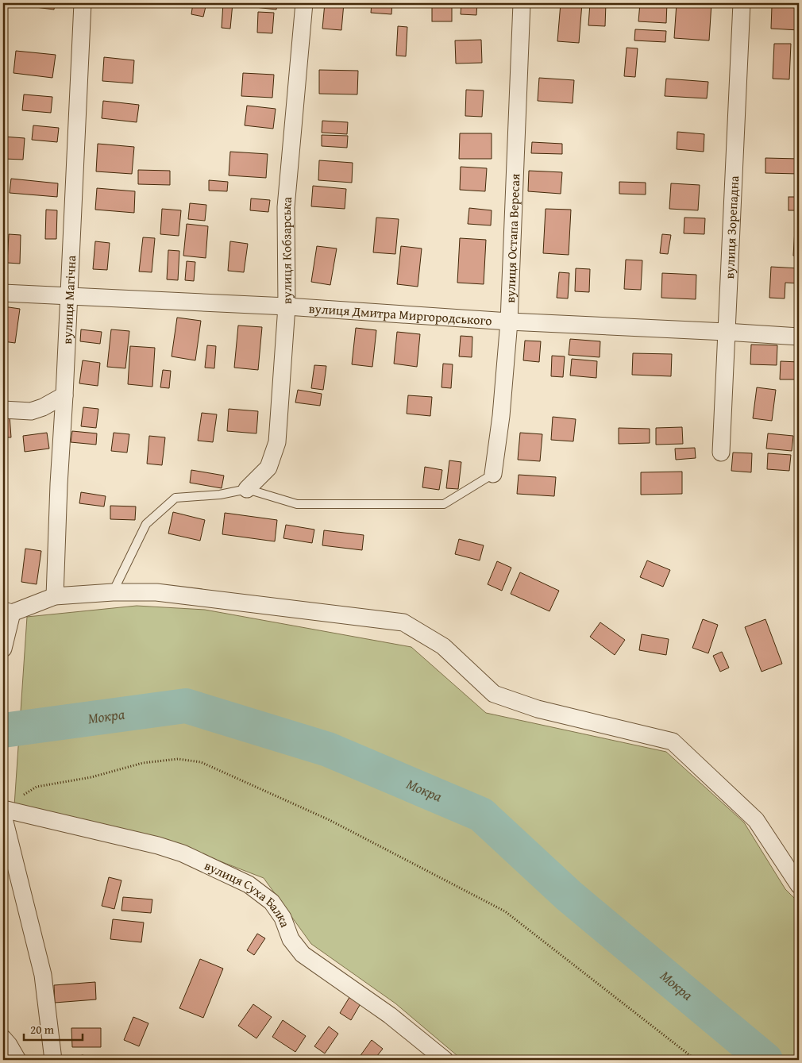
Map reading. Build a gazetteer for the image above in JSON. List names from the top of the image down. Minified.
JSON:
{"streets":{"street":["вулиця Зорепадна","вулиця Остапа Вересая","вулиця Кобзарська","вулиця Магічна","вулиця Дмитра Миргородського","вулиця Суха Балка"]},"crossings":[["вулиця Зорепадна","вулиця Дмитра Миргородського"],["вулиця Остапа Вересая","вулиця Дмитра Миргородського"],["вулиця Кобзарська","вулиця Дмитра Миргородського"],["вулиця Магічна","вулиця Дмитра Миргородського"]],"water":["Мокра"],"scale_bar":"20 m"}
